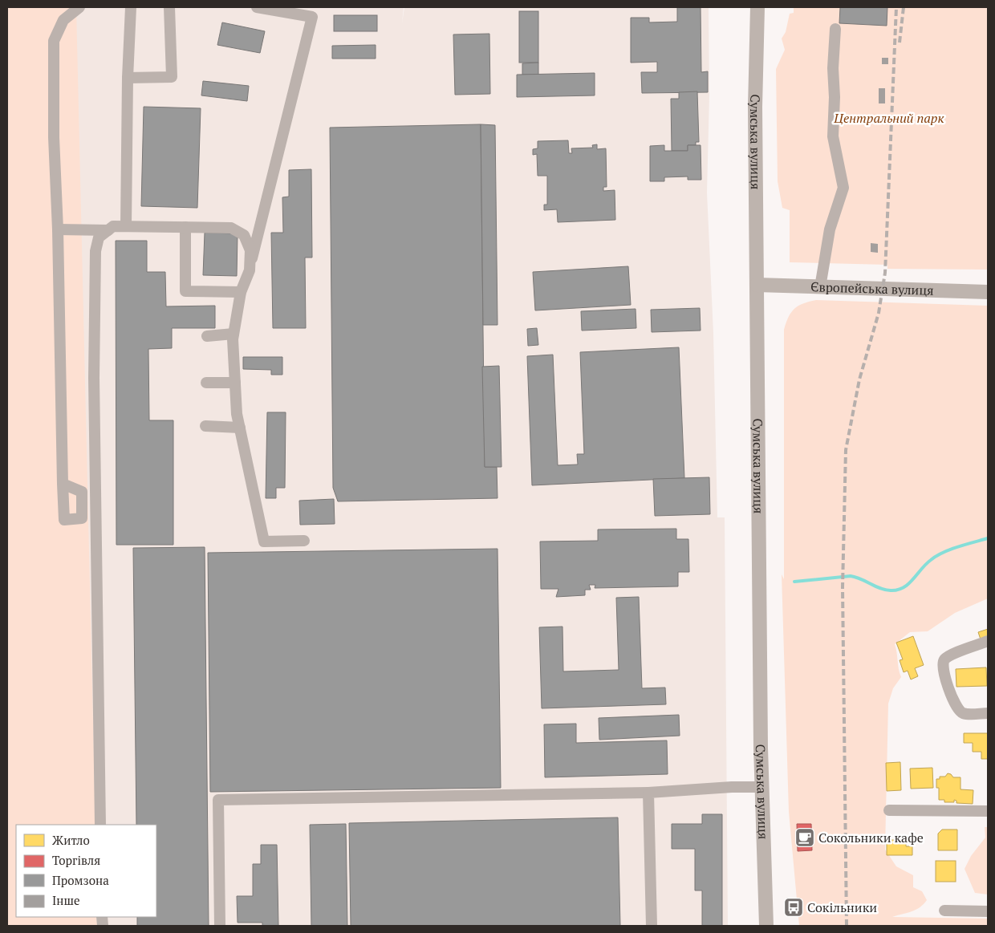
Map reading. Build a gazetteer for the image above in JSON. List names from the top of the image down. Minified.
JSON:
{"streets":{"main road":["Сумська вулиця","Європейська вулиця"]},"crossings":[["Сумська вулиця","Європейська вулиця"]],"parks":["Центральний парк"],"places":{"cafe":["Сокольники кафе"],"bus stop":["Сокільники"]},"legend":["Житло","Торгівля","Промзона","Інше"]}
